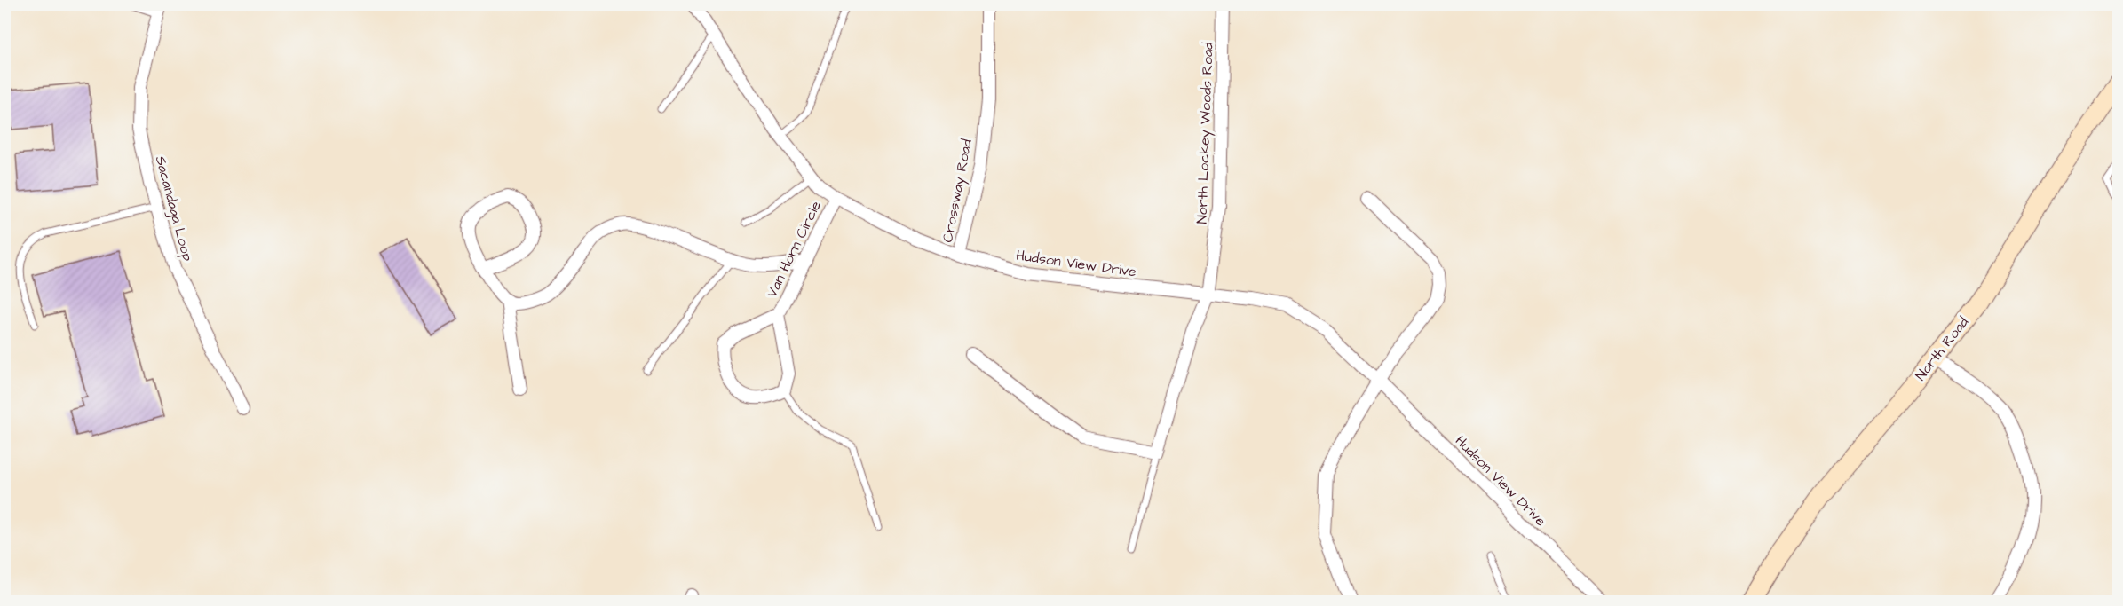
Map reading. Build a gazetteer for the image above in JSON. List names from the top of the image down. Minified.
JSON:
{"streets":{"main road":["North Road"],"street":["North Lockey Woods Road","Crossway Road","Sacandaga Loop","Van Horn Circle","Hudson View Drive"]},"crossings":[["North Lockey Woods Road","Hudson View Drive"],["Crossway Road","Hudson View Drive"],["Van Horn Circle","Hudson View Drive"]]}
